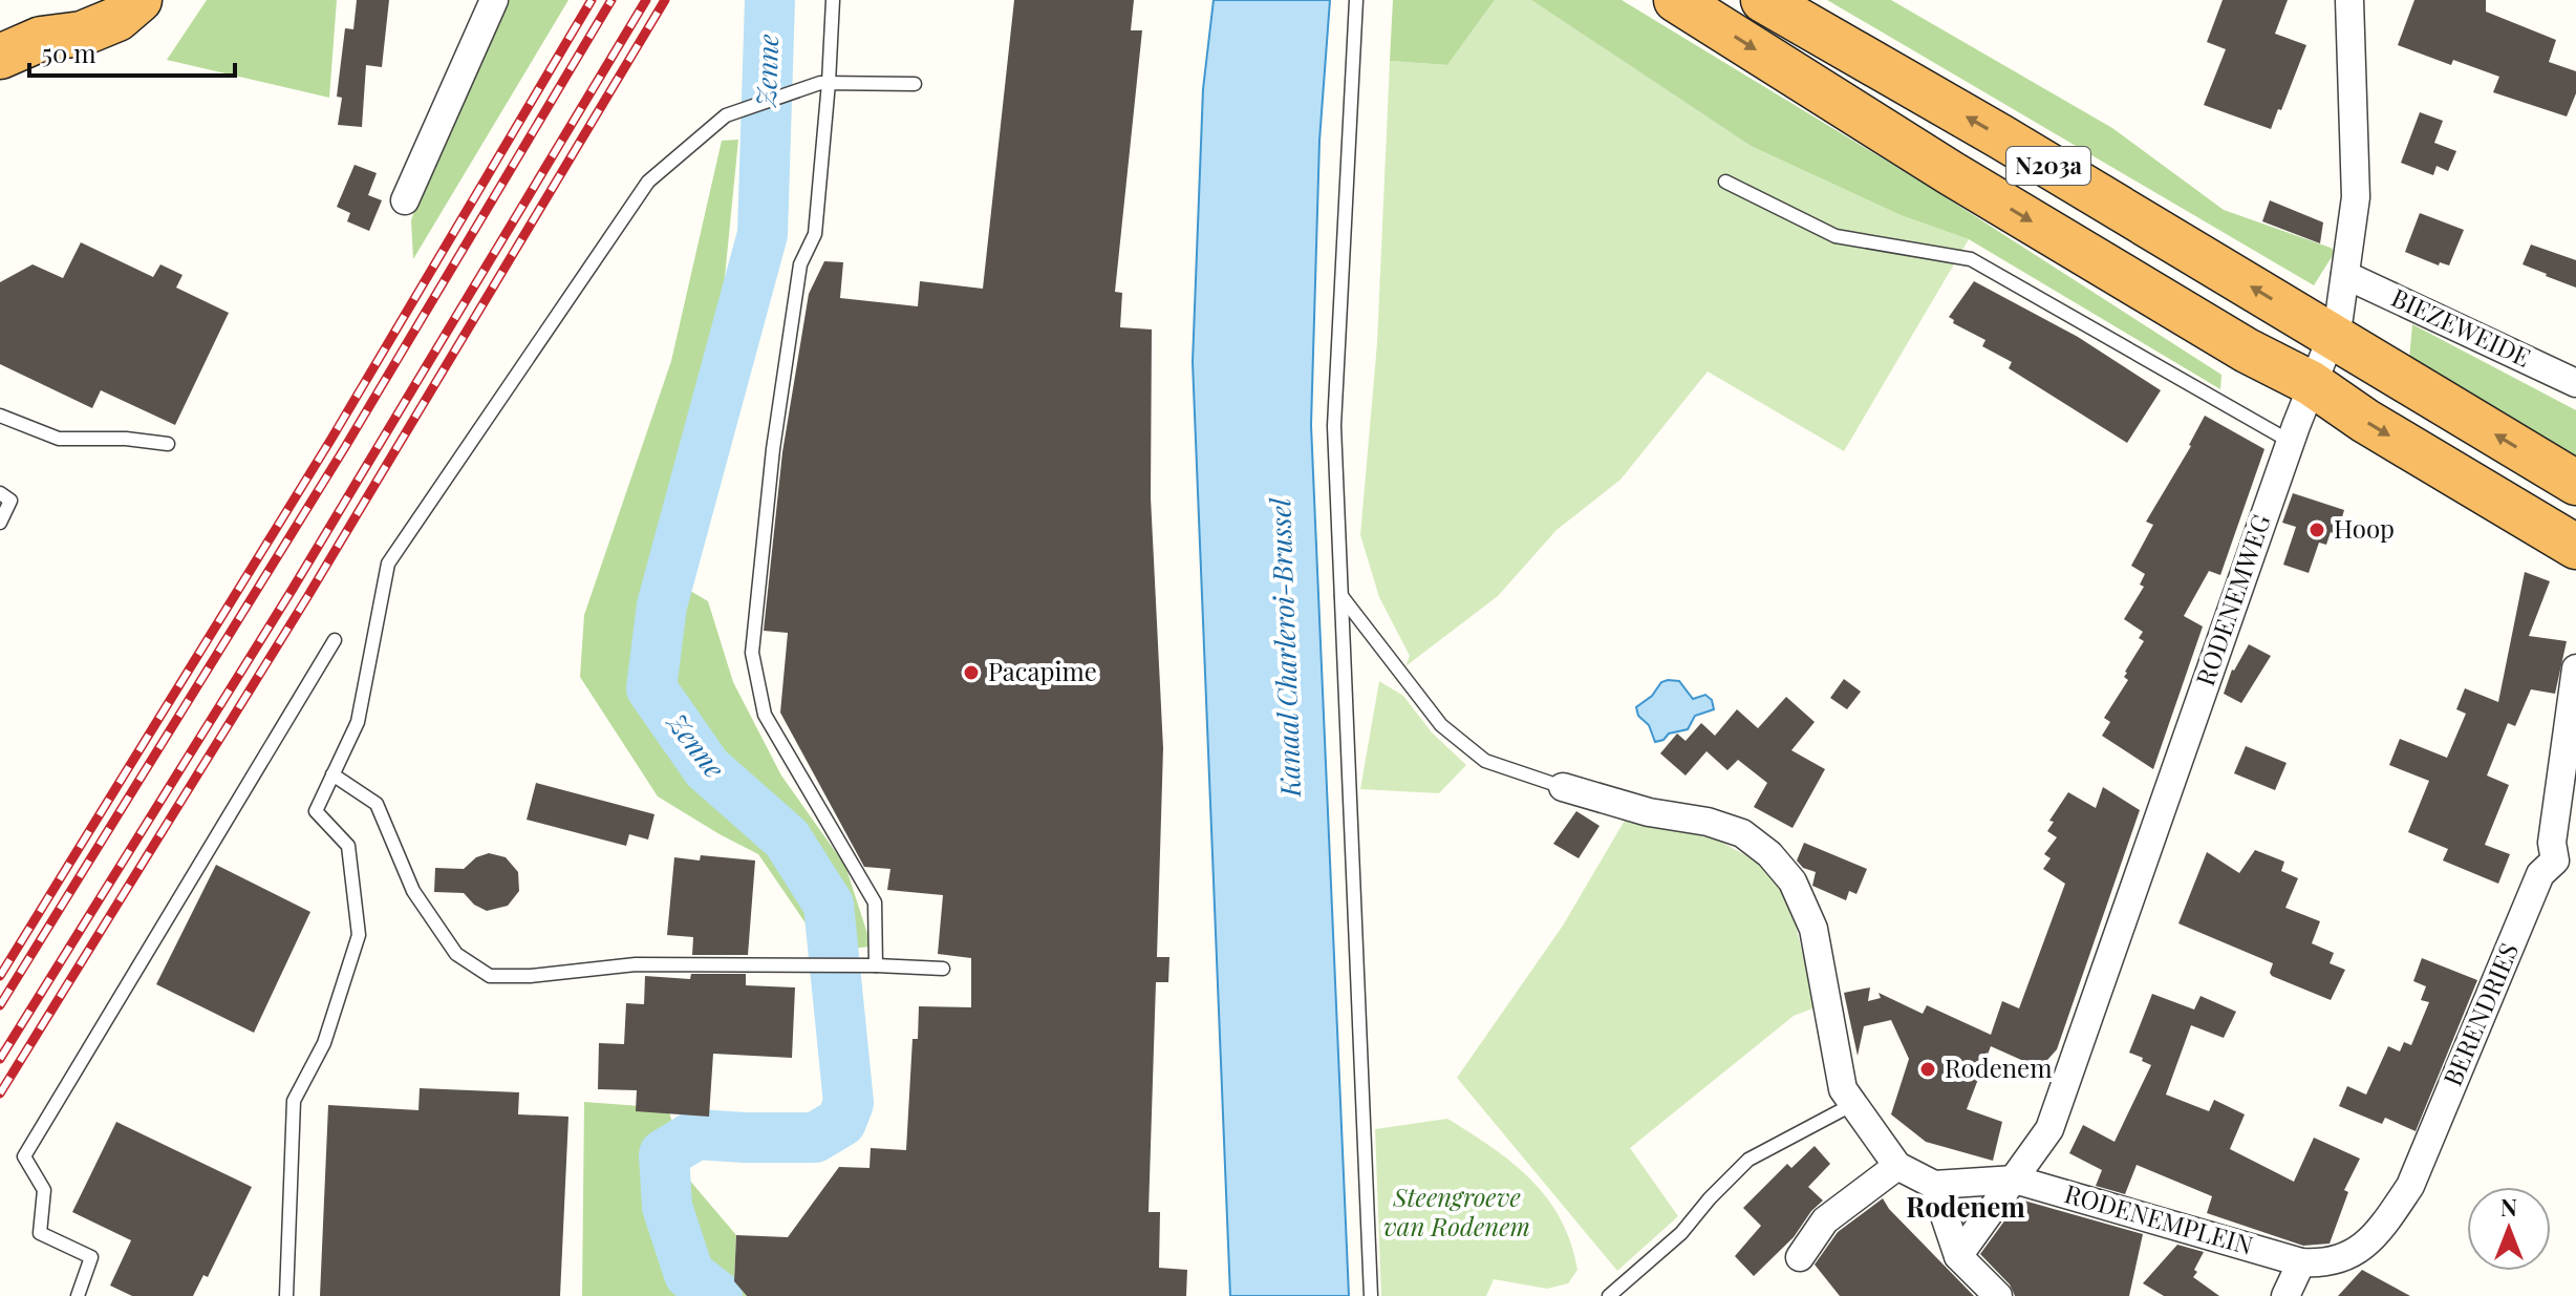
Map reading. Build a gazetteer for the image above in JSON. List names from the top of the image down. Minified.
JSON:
{"streets":{"highway":["N203a"],"street":["BIEZEWEIDE","RODENEMWEG","BERENDRIES","RODENEMPLEIN"]},"crossings":[["N203a","RODENEMWEG"],["BIEZEWEIDE","RODENEMWEG"],["RODENEMWEG","RODENEMPLEIN"],["BERENDRIES","RODENEMPLEIN"]],"districts":["Rodenem"],"water":["Zenne","Kanaal Charleroi-Brussel"],"parks":["Steengroeve van Rodenem"],"places":["Hoop","Pacapime","Rodenem"],"scale_bar":"50 m","north":"top"}
